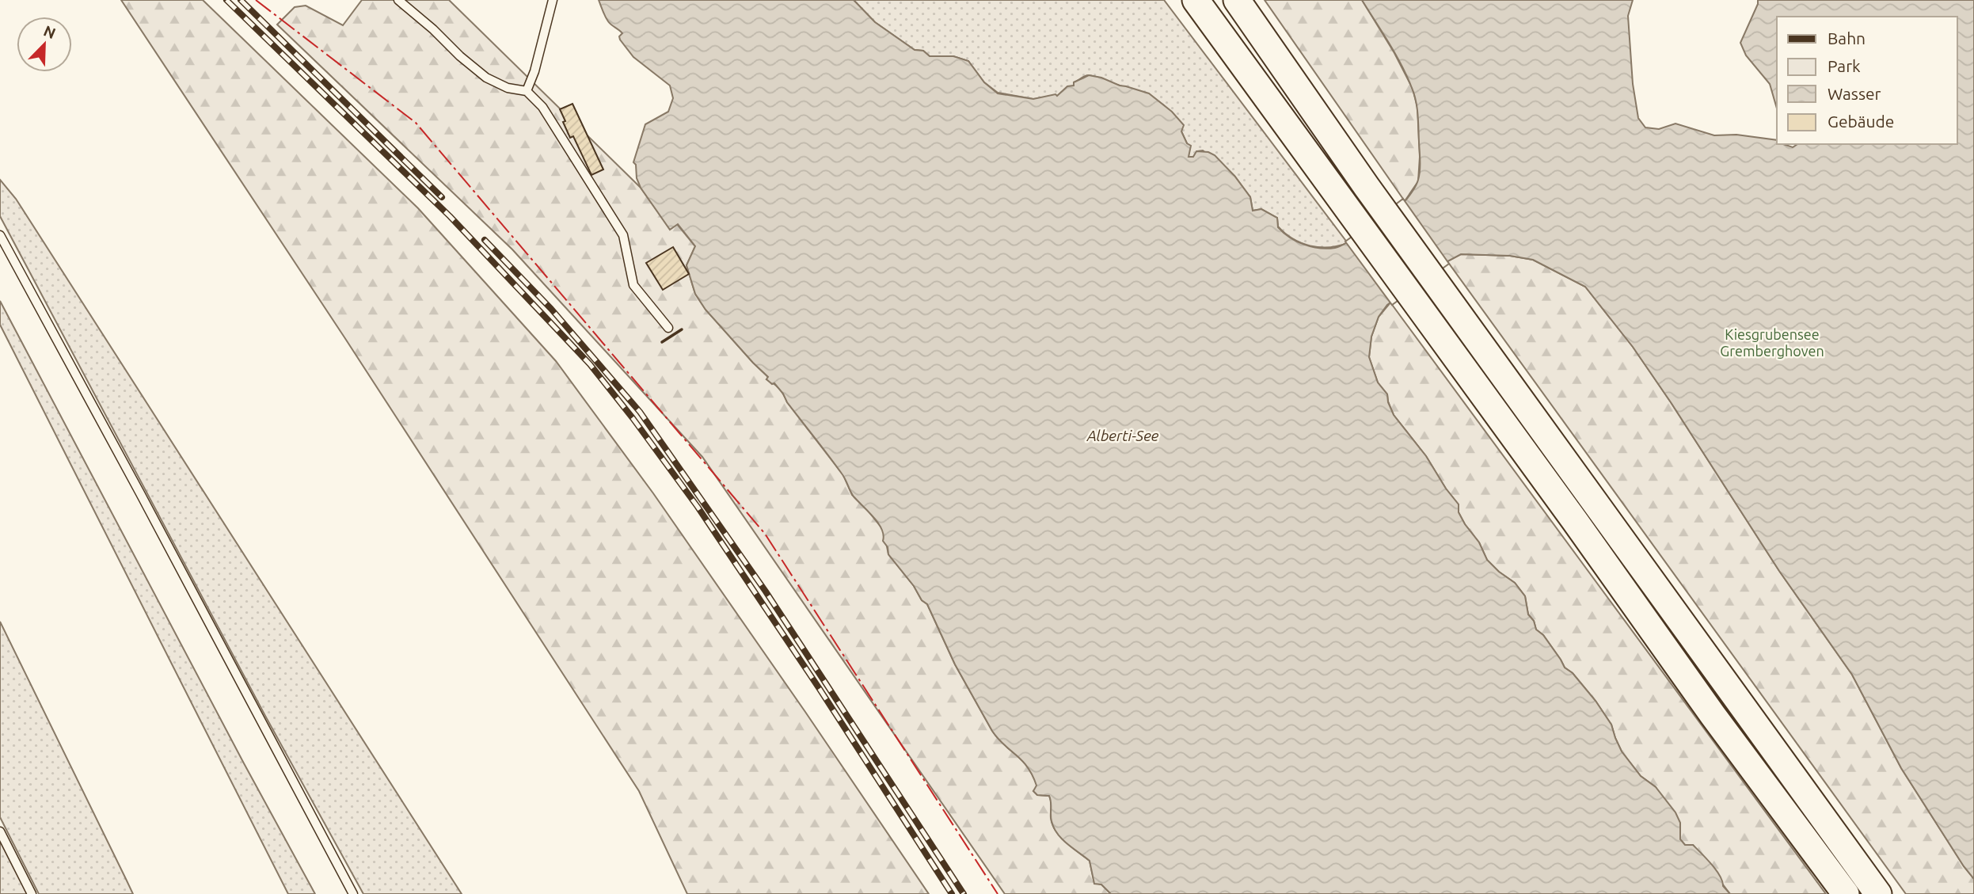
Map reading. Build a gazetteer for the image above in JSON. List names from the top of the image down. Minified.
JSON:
{"water":["Alberti-See"],"parks":["Kiesgrubensee Gremberghoven"],"legend":["Bahn","Park","Wasser","Gebäude"],"north":"top right"}
